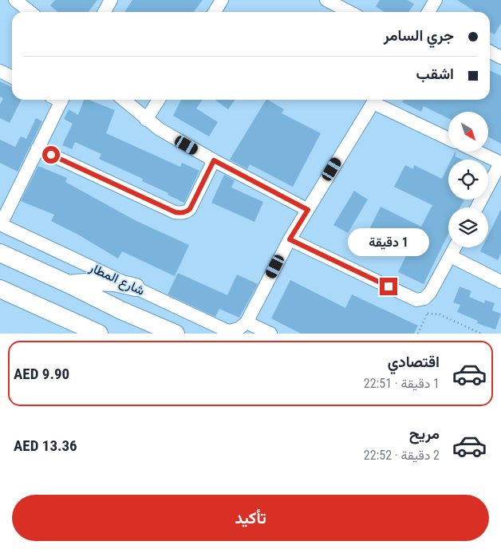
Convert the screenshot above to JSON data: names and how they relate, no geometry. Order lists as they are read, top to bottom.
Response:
{
  "streets": {
    "highway": ["شارع المطار"]
  },
  "north": "bottom right",
  "page": {
    "banner": ["جري السامر", "اشقب"],
    "bubble": "1 دقيقة",
    "list": [
      {
        "name": "اقتصادي",
        "note": "1 دقيقة · 22:51",
        "value": "AED 9.90"
      },
      {
        "name": "مريح",
        "note": "2 دقيقة · 22:52",
        "value": "AED 13.36"
      }
    ],
    "buttons": "تأكيد"
  }
}
